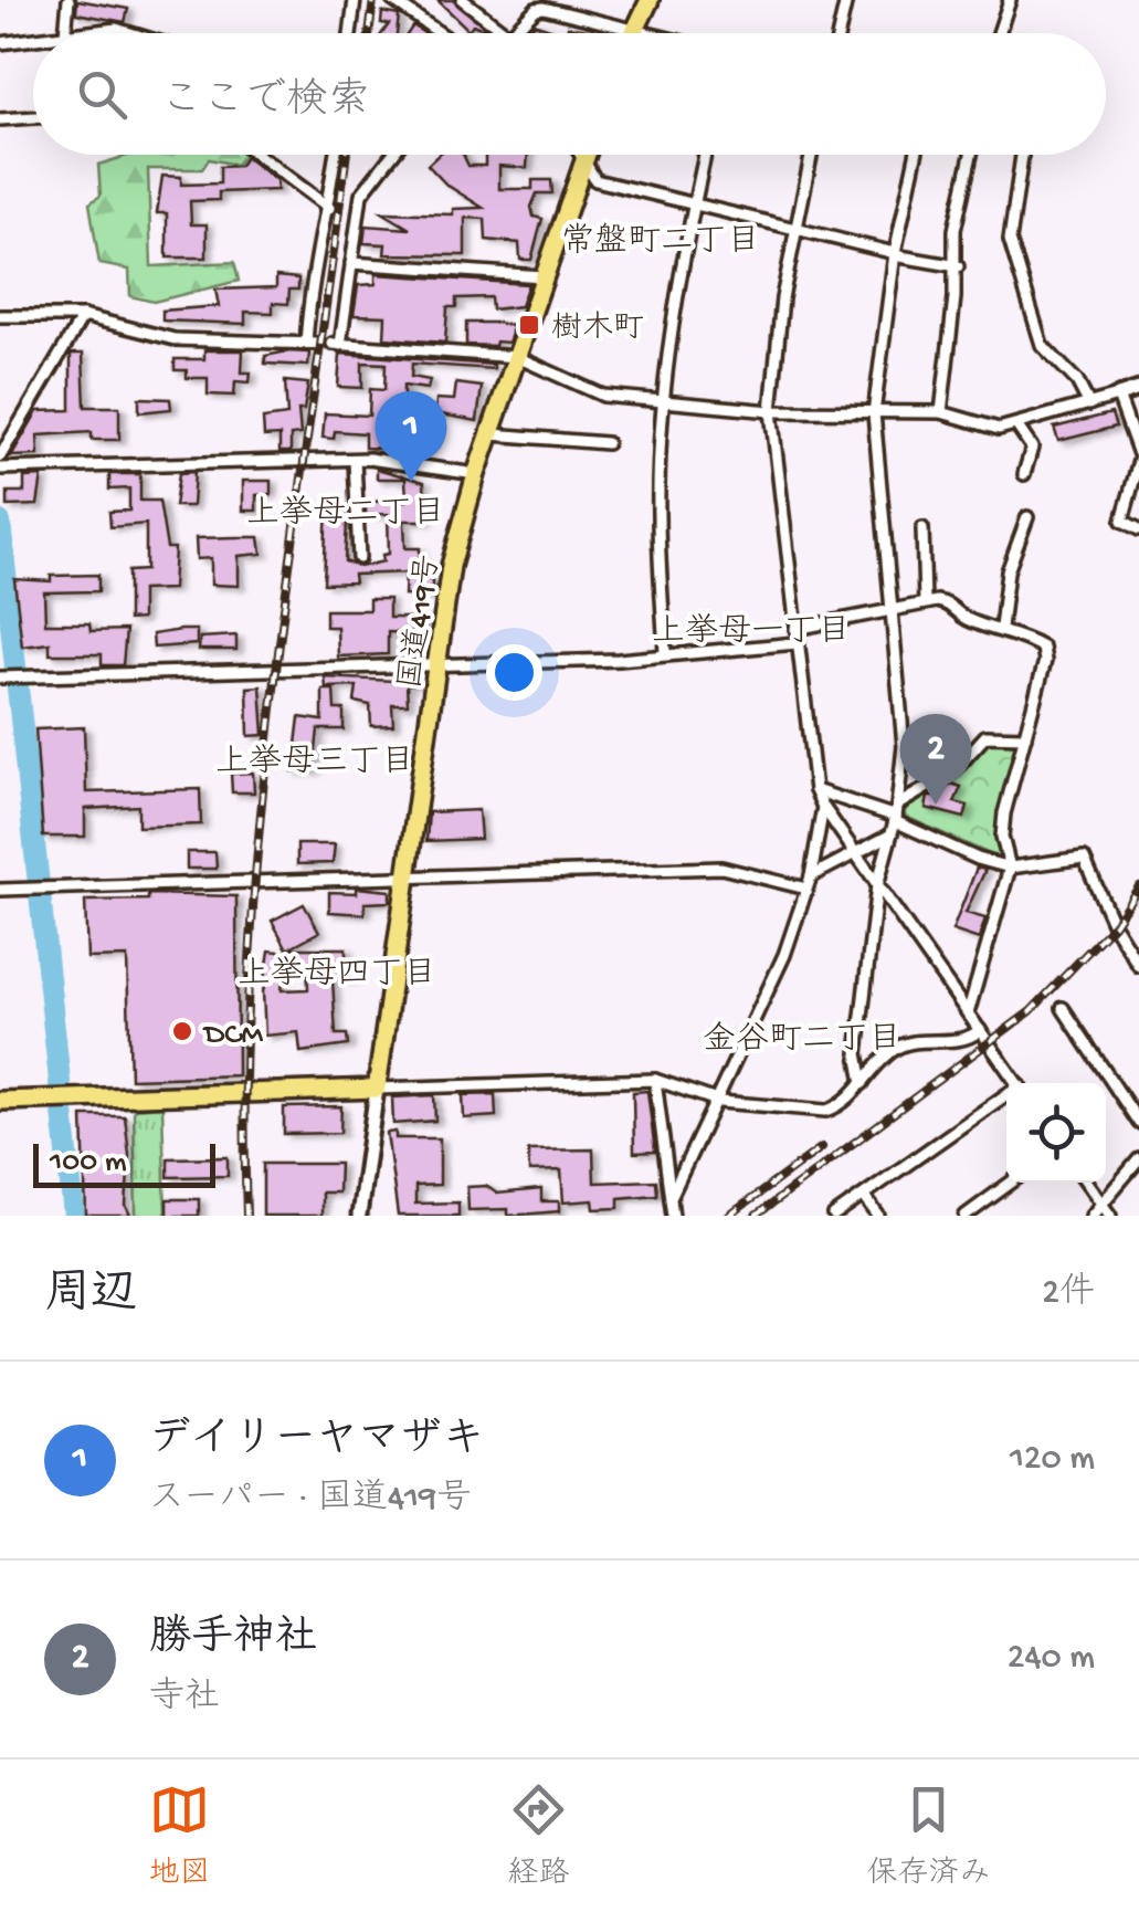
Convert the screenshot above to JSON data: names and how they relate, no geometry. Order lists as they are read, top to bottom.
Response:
{
  "streets": {
    "highway": ["国道419号"]
  },
  "districts": [
    "常盤町二丁目",
    "上挙母二丁目",
    "上挙母一丁目",
    "上挙母三丁目",
    "上挙母四丁目",
    "金谷町二丁目"
  ],
  "places": {
    "transit": ["樹木町"],
    "other": ["DCM"]
  },
  "scale_bar": "100 m",
  "page": {
    "search": "ここで検索",
    "pins": ["1", "2"],
    "scale": "100 m",
    "heading": ["周辺", "2件"],
    "list": [
      {
        "mark": "1",
        "name": "デイリーヤマザキ",
        "note": "スーパー · 国道419号",
        "value": "120 m"
      },
      {
        "mark": "2",
        "name": "勝手神社",
        "note": "寺社",
        "value": "240 m"
      }
    ],
    "nav": ["地図", "経路", "保存済み"]
  }
}
